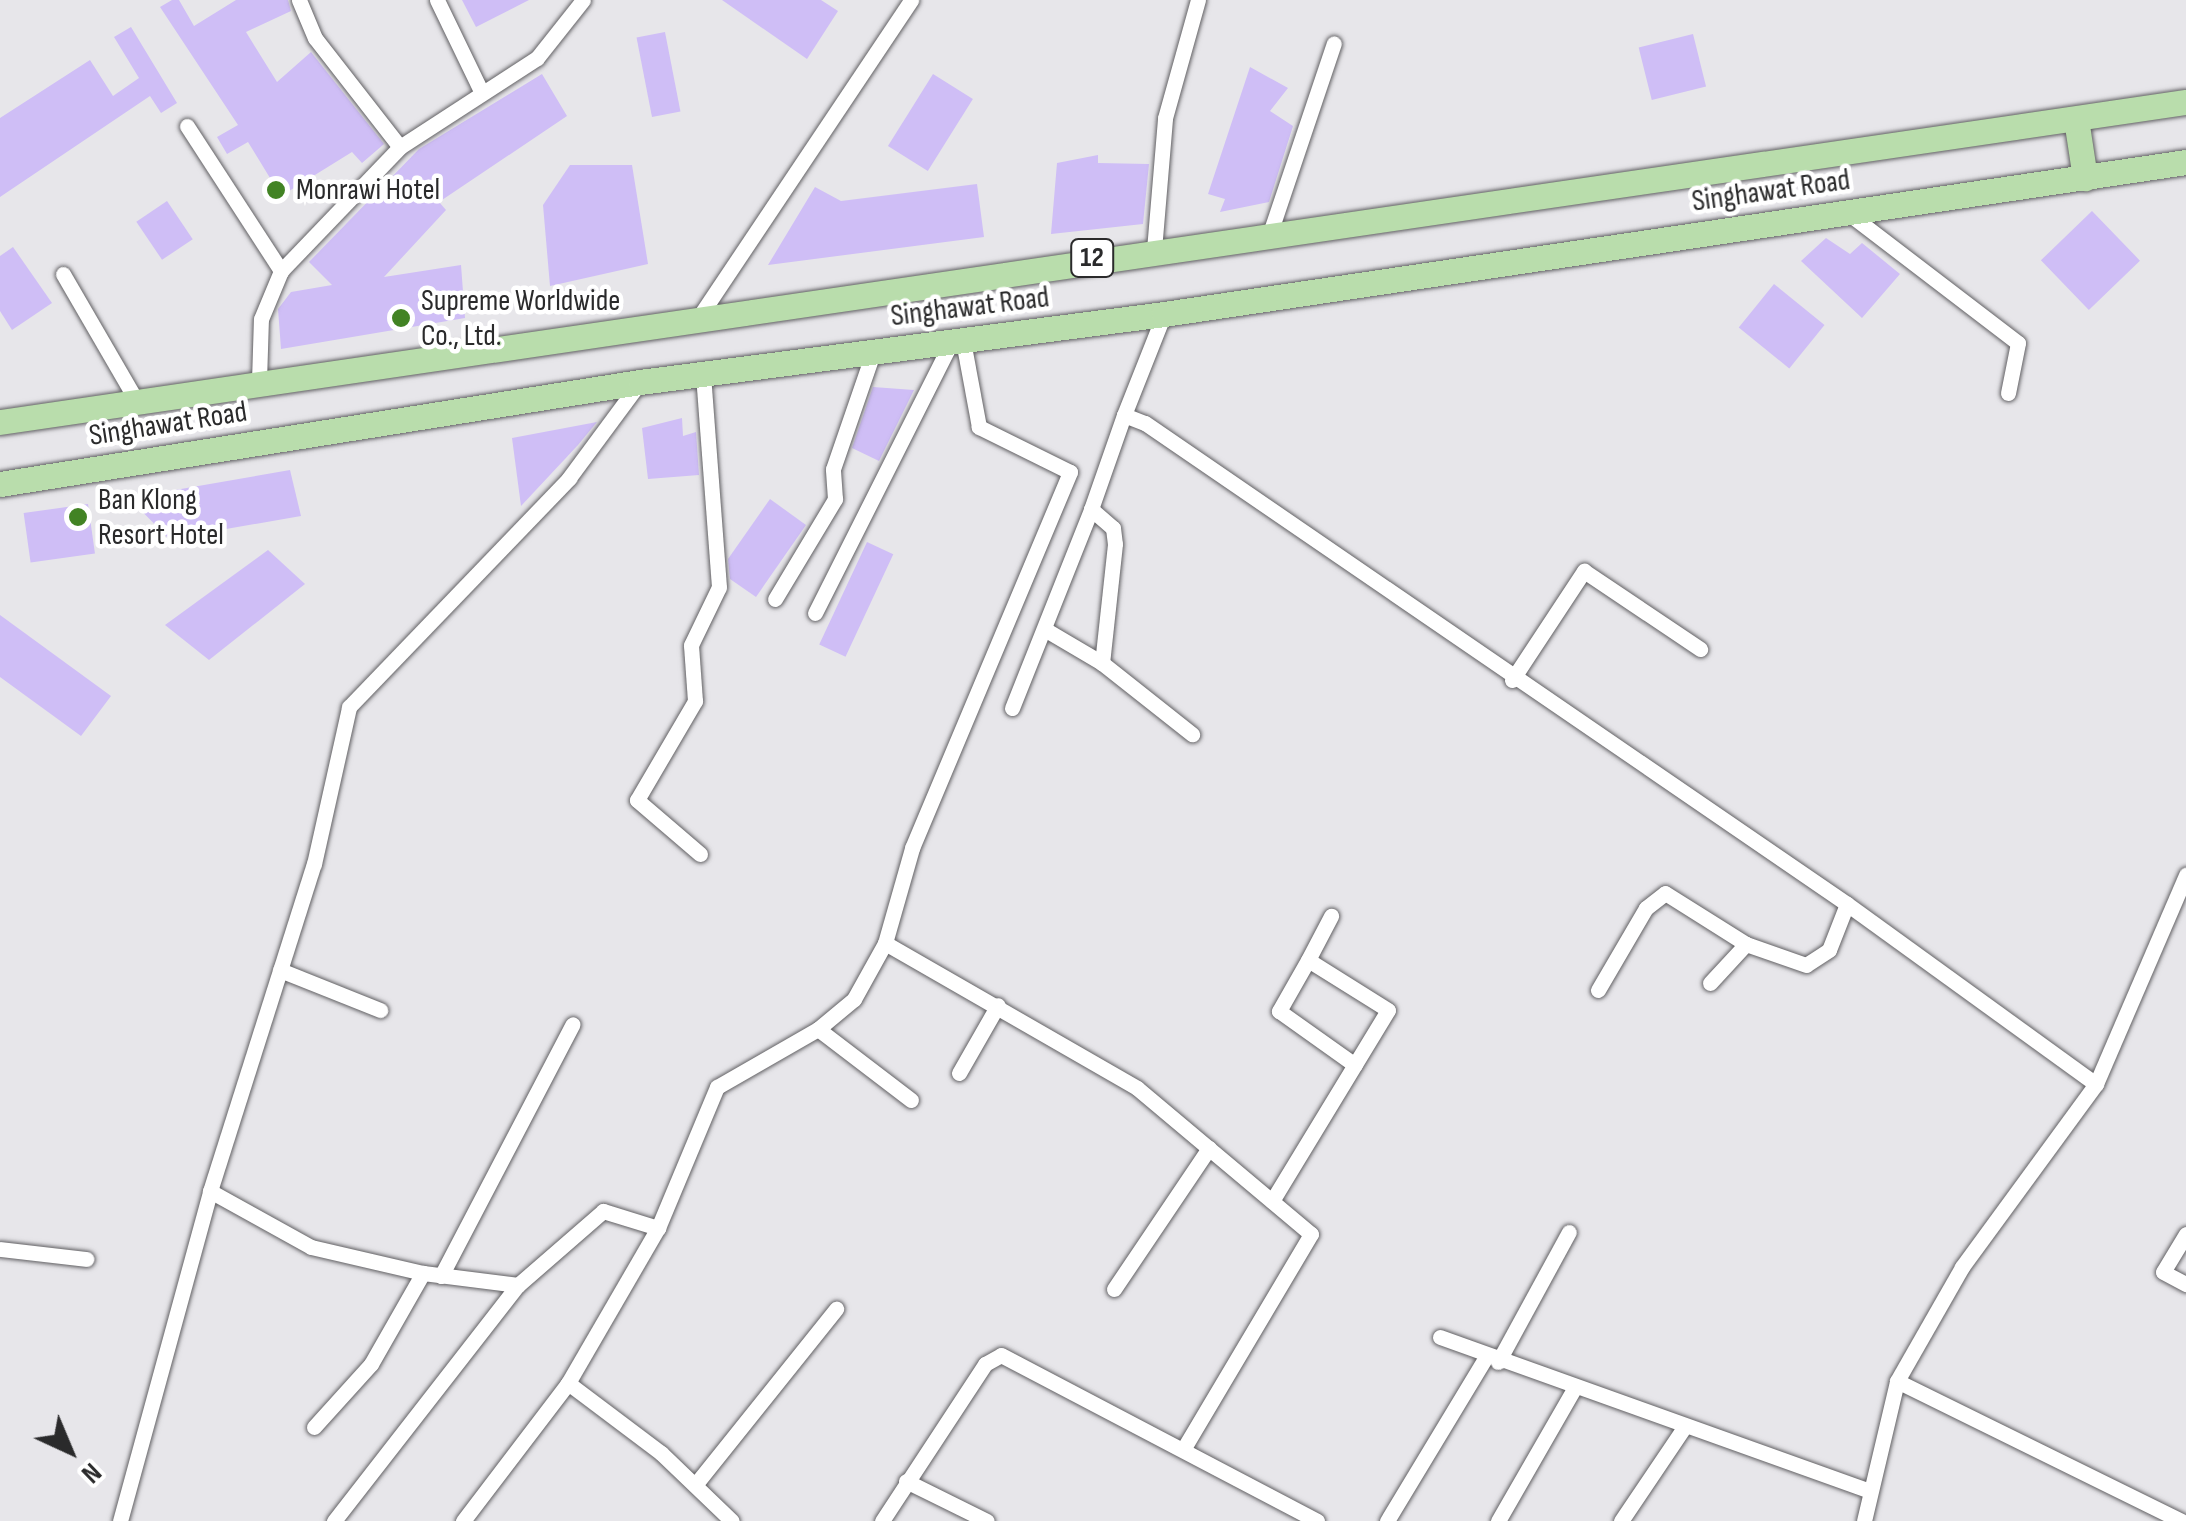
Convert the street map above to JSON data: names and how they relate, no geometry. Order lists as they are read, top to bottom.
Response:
{
  "streets": {
    "main road": ["Singhawat Road", "12"]
  },
  "places": ["Monrawi Hotel", "Supreme Worldwide Co., Ltd.", "Ban Klong Resort Hotel"],
  "north": "bottom right"
}
